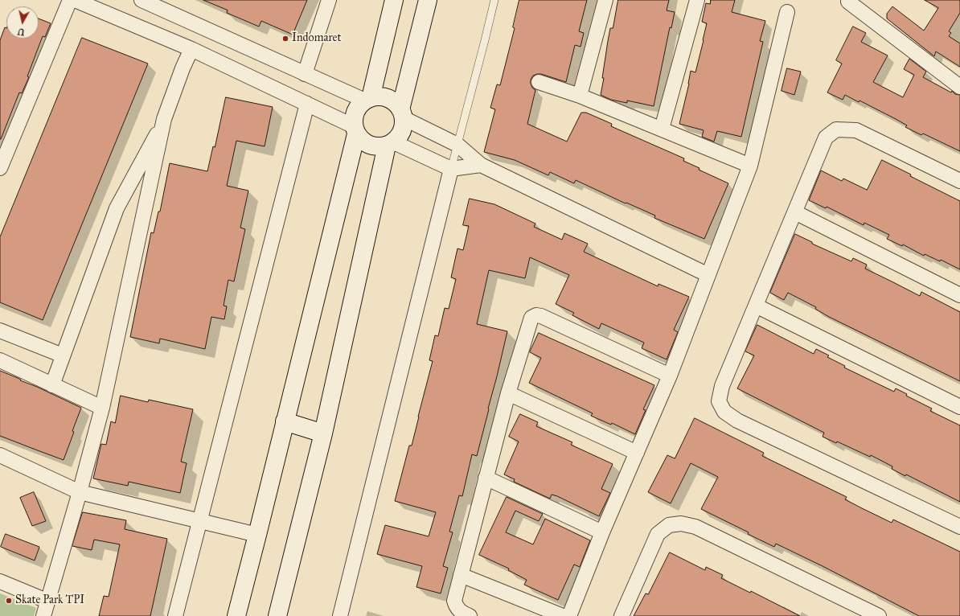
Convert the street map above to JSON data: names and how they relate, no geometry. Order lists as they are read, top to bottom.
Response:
{
  "places": ["Indomaret", "Skate Park TPI"],
  "north": "bottom"
}
